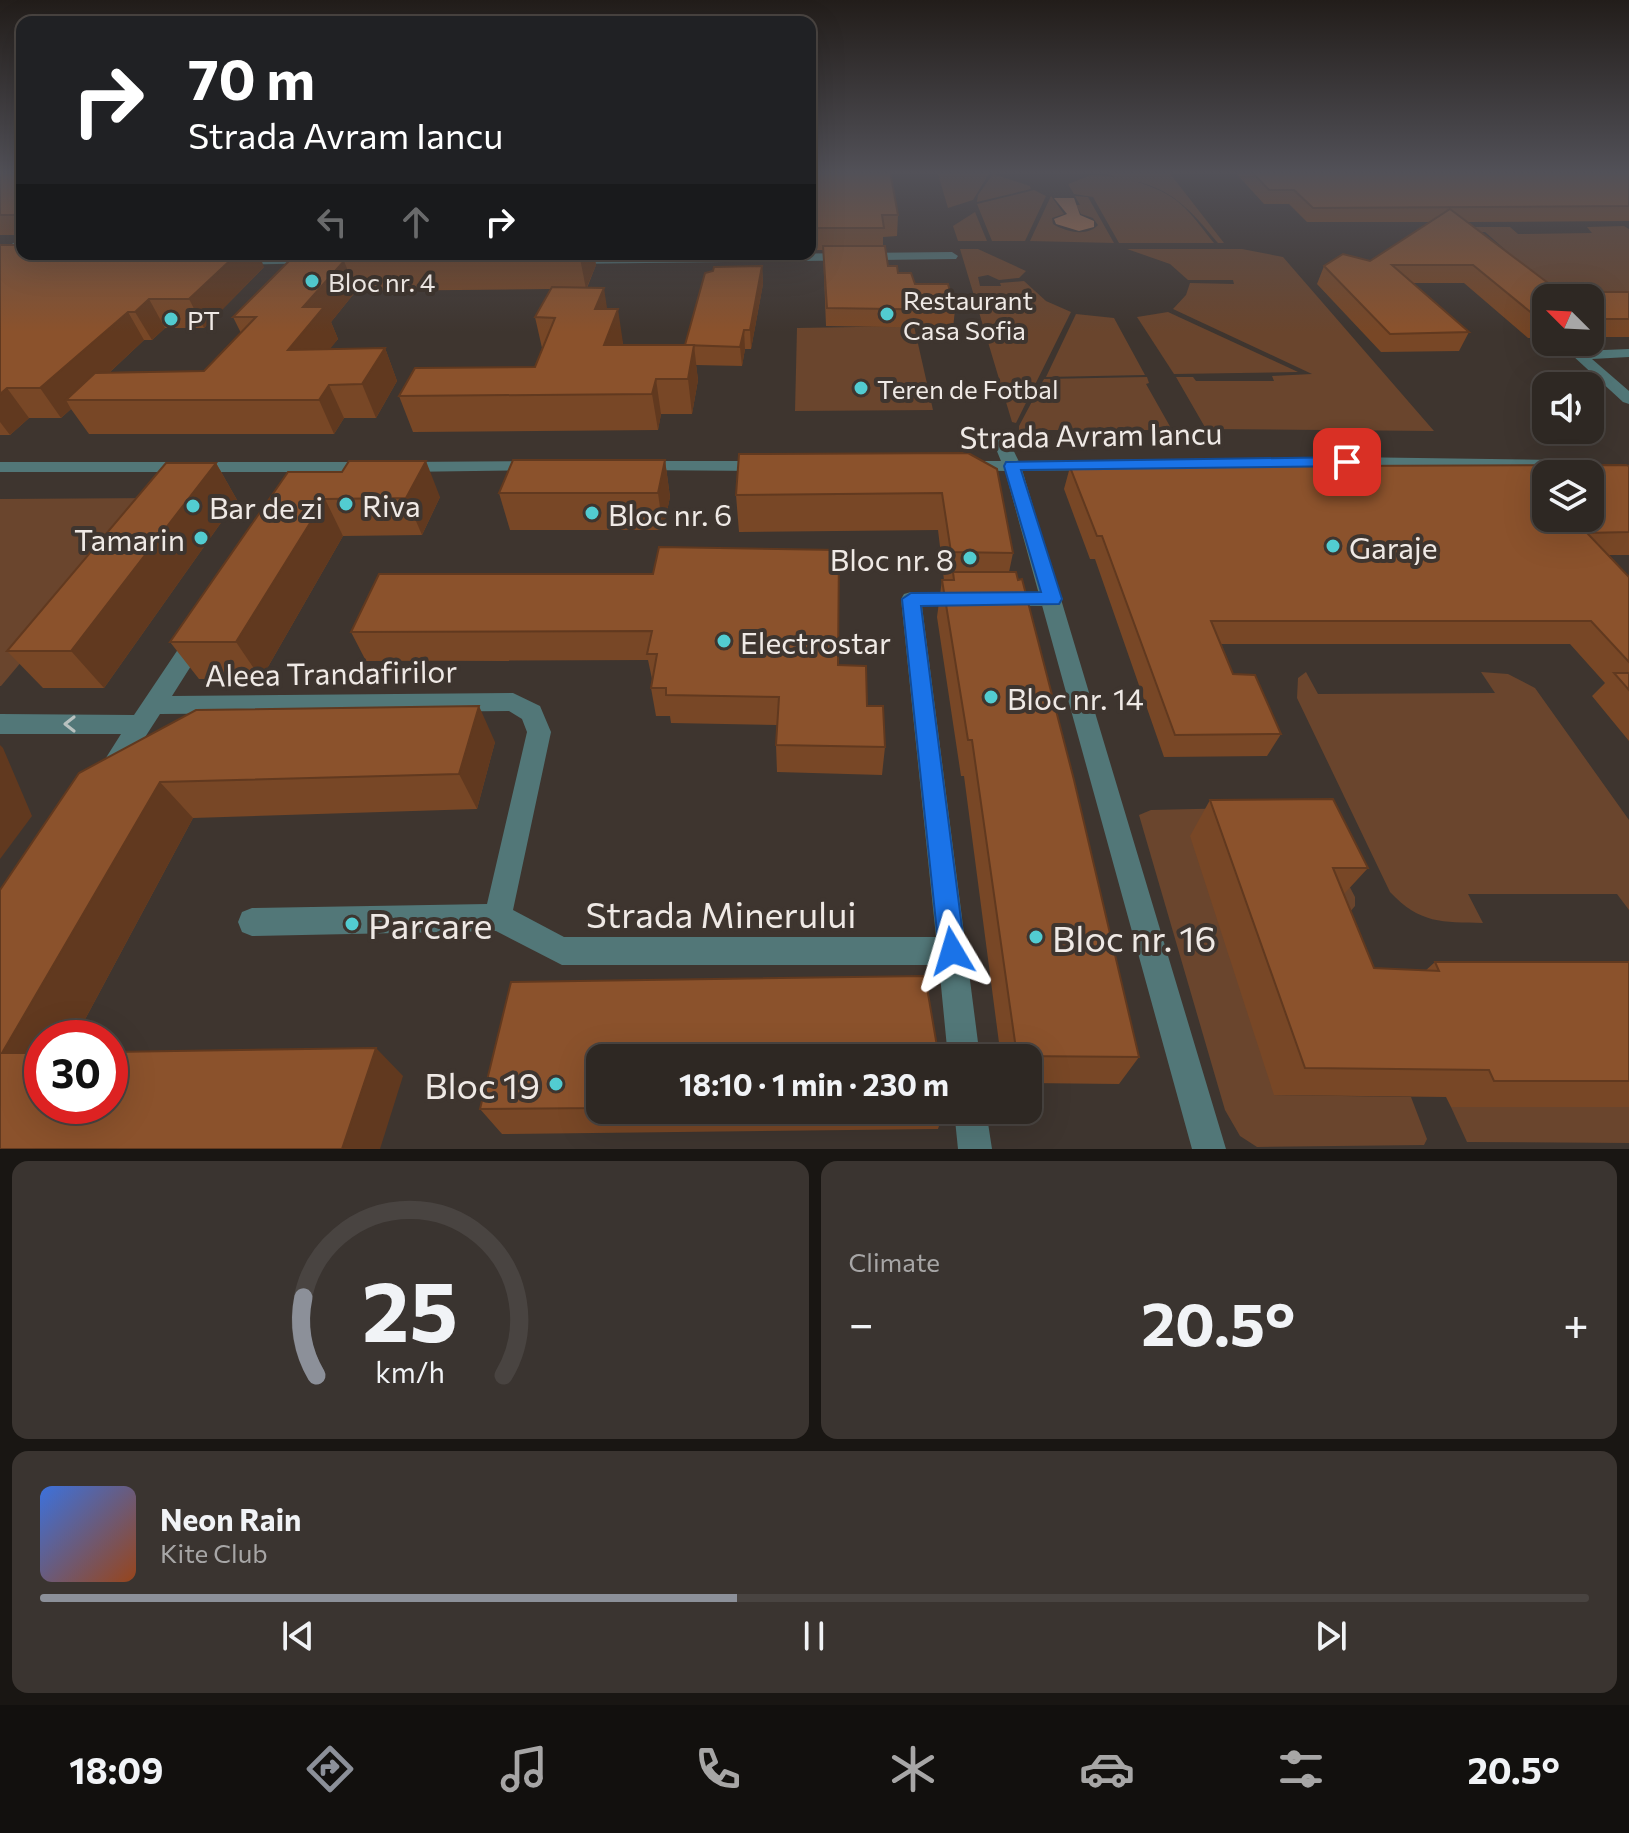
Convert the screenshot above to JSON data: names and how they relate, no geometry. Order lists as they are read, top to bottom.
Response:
{
  "streets": {
    "street": ["Strada Avram Iancu", "Aleea Trandafirilor", "Strada Minerului"]
  },
  "crossings": [
    ["Aleea Trandafirilor", "Strada Minerului"]
  ],
  "places": [
    "Bloc nr. 4",
    "Restaurant Casa Sofia",
    "PT",
    "Teren de Fotbal",
    "Riva",
    "Bar de zi",
    "Bloc nr. 6",
    "Tamarin",
    "Garaje",
    "Bloc nr. 8",
    "Electrostar",
    "Bloc nr. 14",
    "Parcare",
    "Bloc nr. 16",
    "Bloc 19"
  ],
  "north": "top left",
  "page": {
    "turn": ["70 m", "Strada Avram Iancu"],
    "limit": "30",
    "trip": "18:10 · 1 min · 230 m",
    "tile": "Climate",
    "heat": ["−", "20.5°", "+"],
    "song": ["Neon Rain", "Kite Club"],
    "tabs": ["18:09", "20.5°"],
    "gauge": ["25", "km/h"]
  }
}
